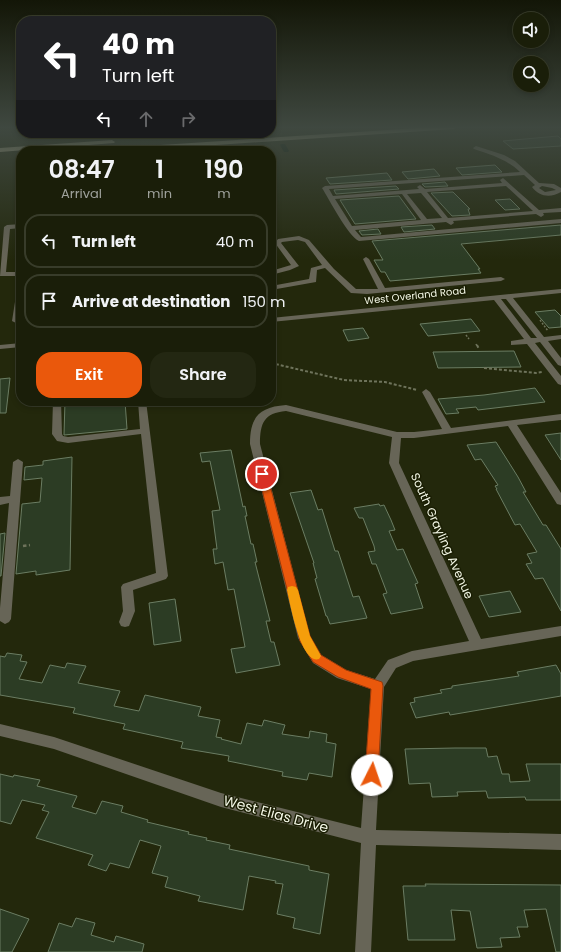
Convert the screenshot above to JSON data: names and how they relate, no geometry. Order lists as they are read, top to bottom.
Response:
{
  "streets": {
    "street": ["West Overland Road", "South Grayling Avenue", "West Elias Drive"]
  },
  "page": {
    "turn": ["40 m", "Turn left"],
    "eta": [
      "08:47",
      "Arrival",
      "1",
      "min",
      "190",
      "m"
    ],
    "list": [
      {
        "name": "Turn left",
        "value": "40 m"
      },
      {
        "name": "Arrive at destination",
        "value": "150 m"
      }
    ],
    "buttons": ["Exit", "Share"]
  }
}
